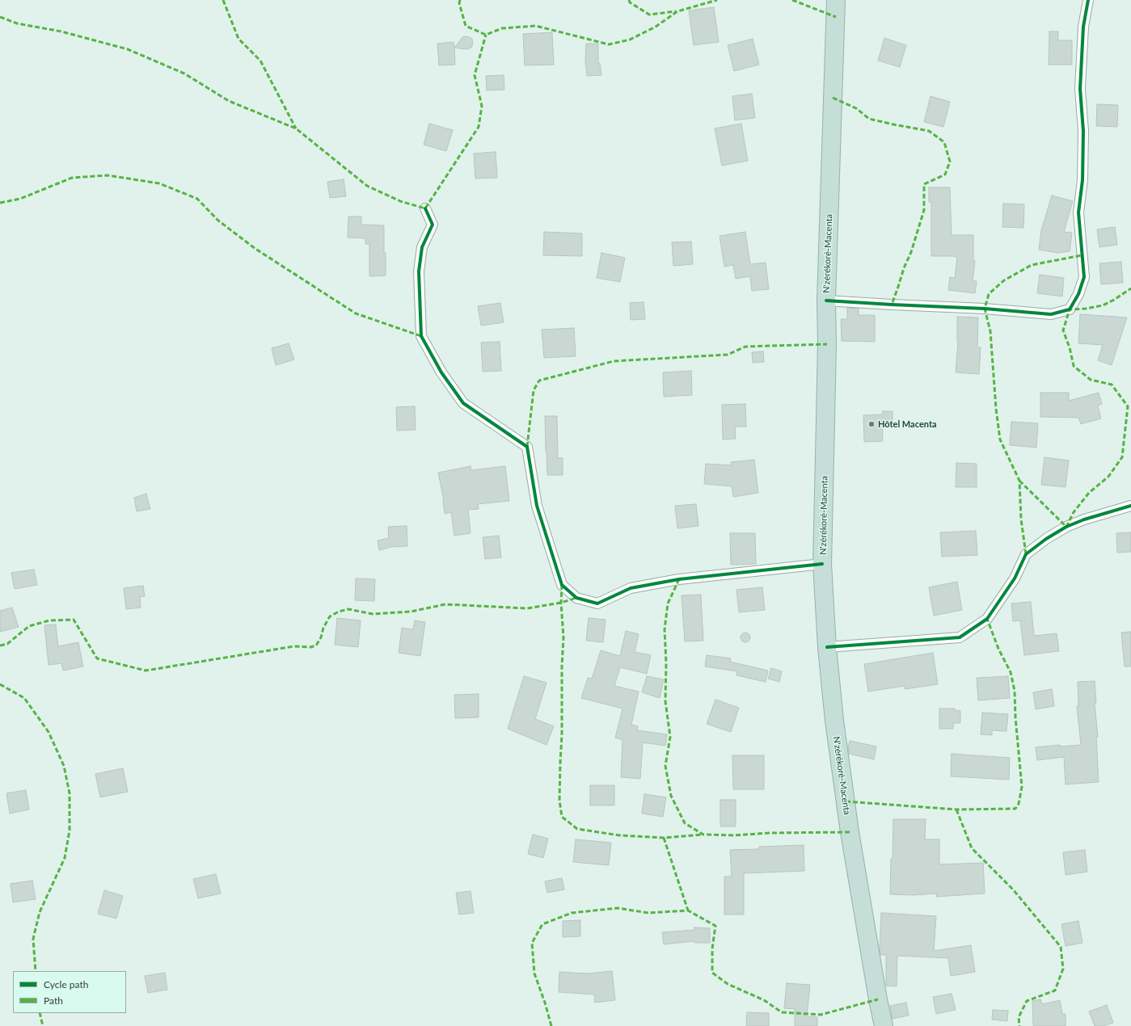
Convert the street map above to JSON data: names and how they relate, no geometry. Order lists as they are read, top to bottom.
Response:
{
  "streets": {
    "highway": ["N'zérékoré-Macenta"]
  },
  "places": ["Hôtel Macenta"],
  "legend": ["Cycle path", "Path"]
}
